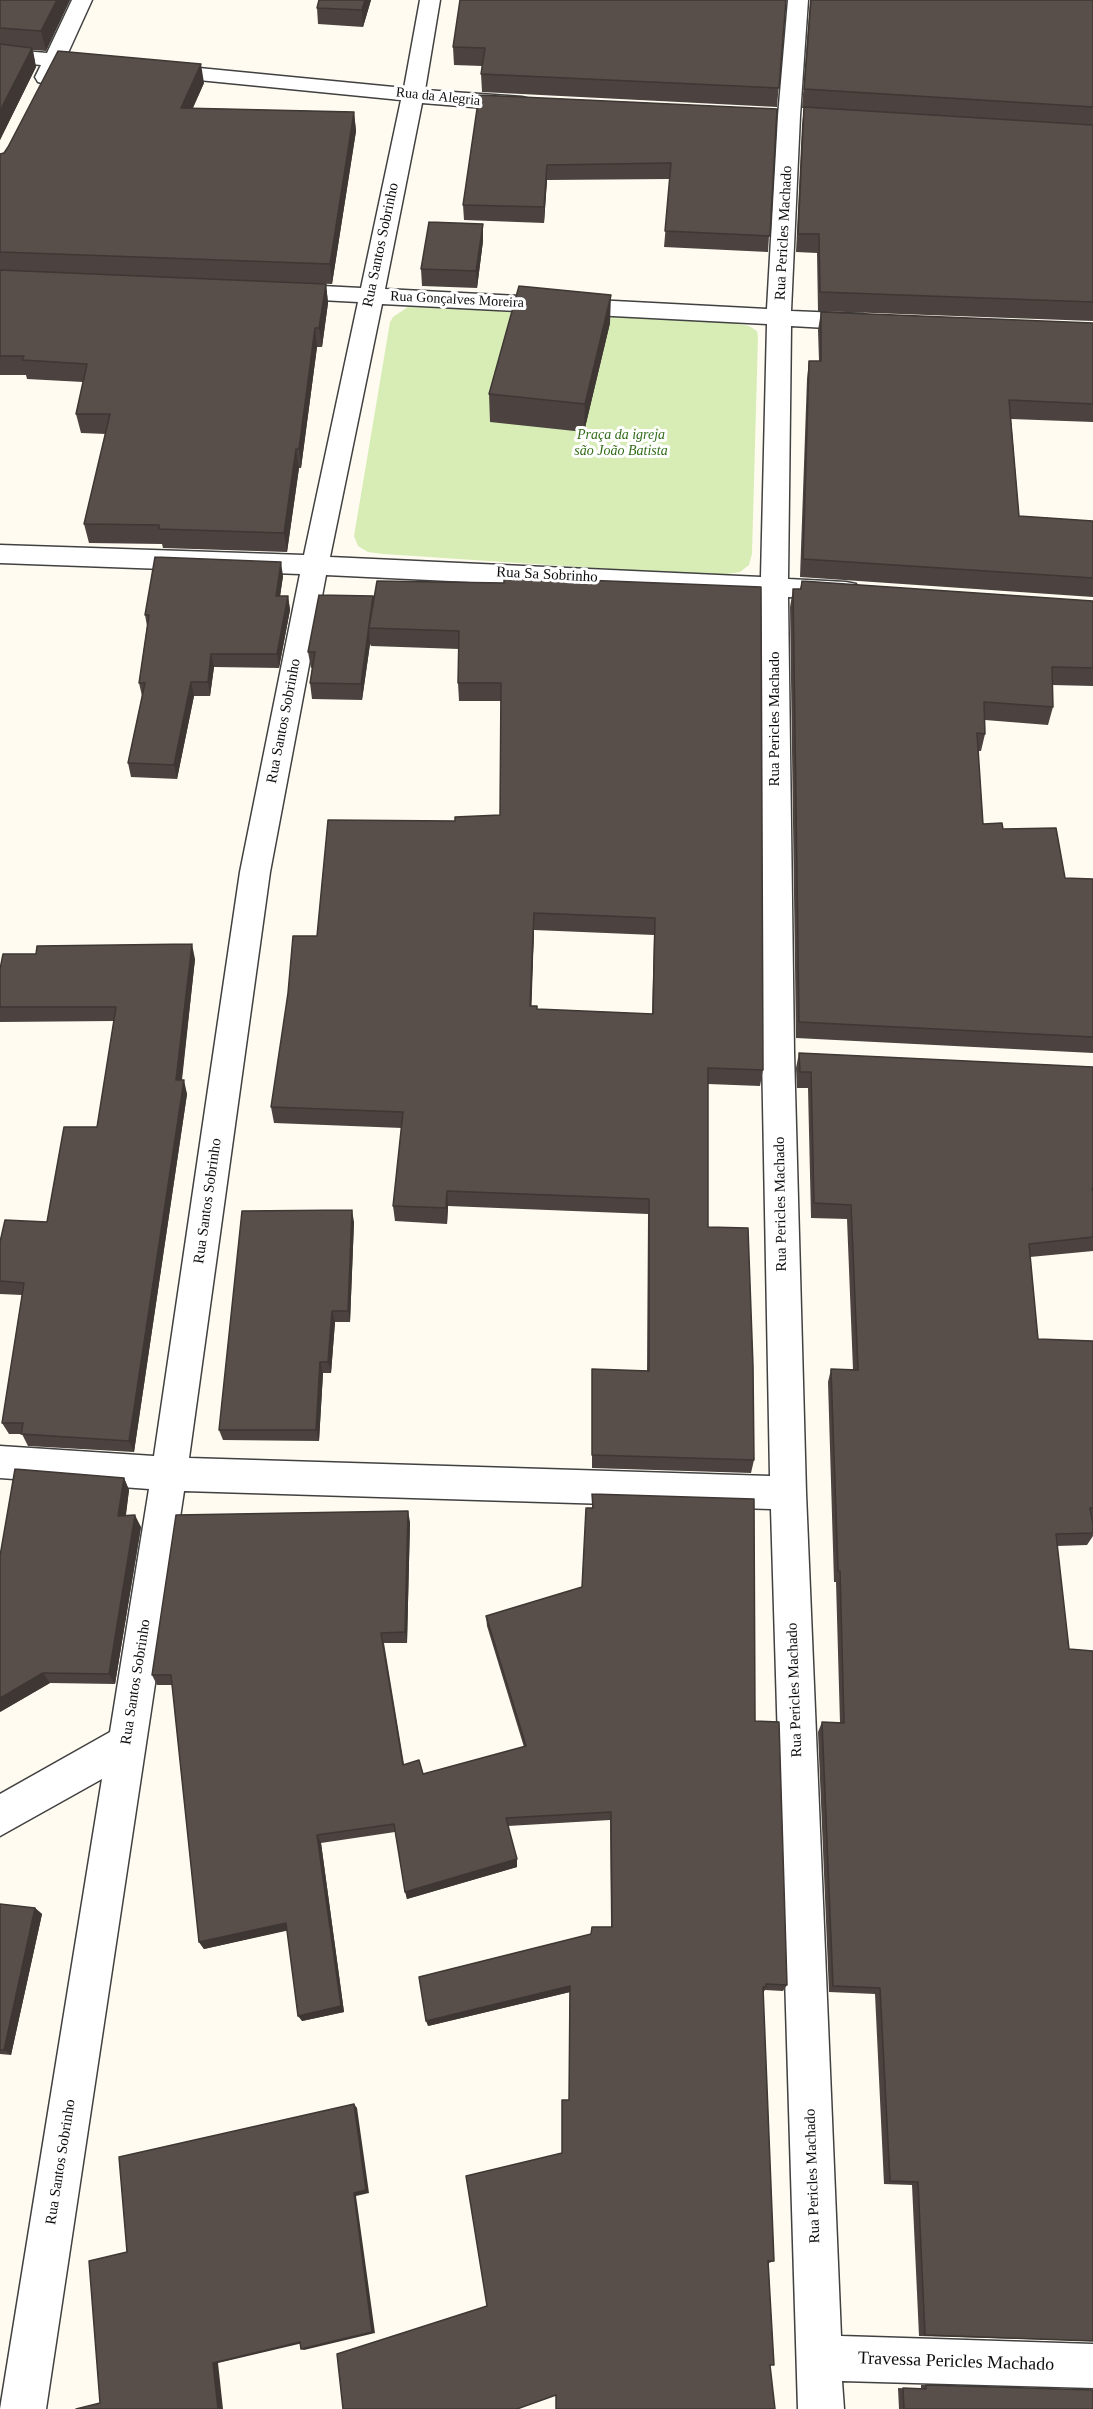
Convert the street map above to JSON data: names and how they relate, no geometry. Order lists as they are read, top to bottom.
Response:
{
  "streets": {
    "street": [
      "Rua da Alegria",
      "Rua Pericles Machado",
      "Rua Santos Sobrinho",
      "Rua Gonçalves Moreira",
      "Rua Sa Sobrinho",
      "Travessa Pericles Machado"
    ]
  },
  "crossings": [
    ["Rua da Alegria", "Rua Santos Sobrinho"],
    ["Rua Pericles Machado", "Rua Gonçalves Moreira"],
    ["Rua Pericles Machado", "Rua Sa Sobrinho"],
    ["Rua Pericles Machado", "Travessa Pericles Machado"],
    ["Rua Santos Sobrinho", "Rua Gonçalves Moreira"],
    ["Rua Santos Sobrinho", "Rua Sa Sobrinho"]
  ],
  "parks": ["Praça da igreja são João Batista"]
}
